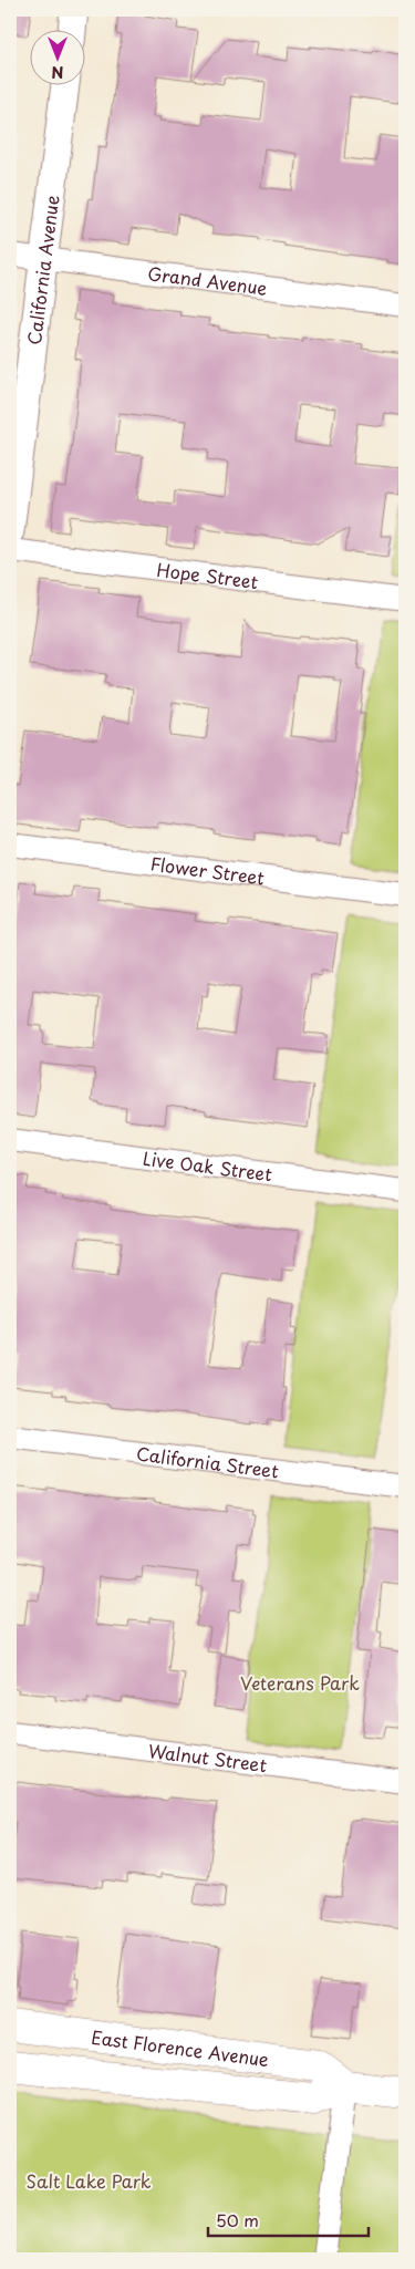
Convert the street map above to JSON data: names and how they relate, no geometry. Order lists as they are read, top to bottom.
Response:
{
  "streets": {
    "main road": ["East Florence Avenue"],
    "street": [
      "California Avenue",
      "Grand Avenue",
      "Hope Street",
      "Flower Street",
      "Live Oak Street",
      "California Street",
      "Walnut Street"
    ]
  },
  "crossings": [
    ["California Avenue", "Grand Avenue"]
  ],
  "parks": ["Veterans Park", "Salt Lake Park"],
  "scale_bar": "50 m",
  "north": "bottom"
}
